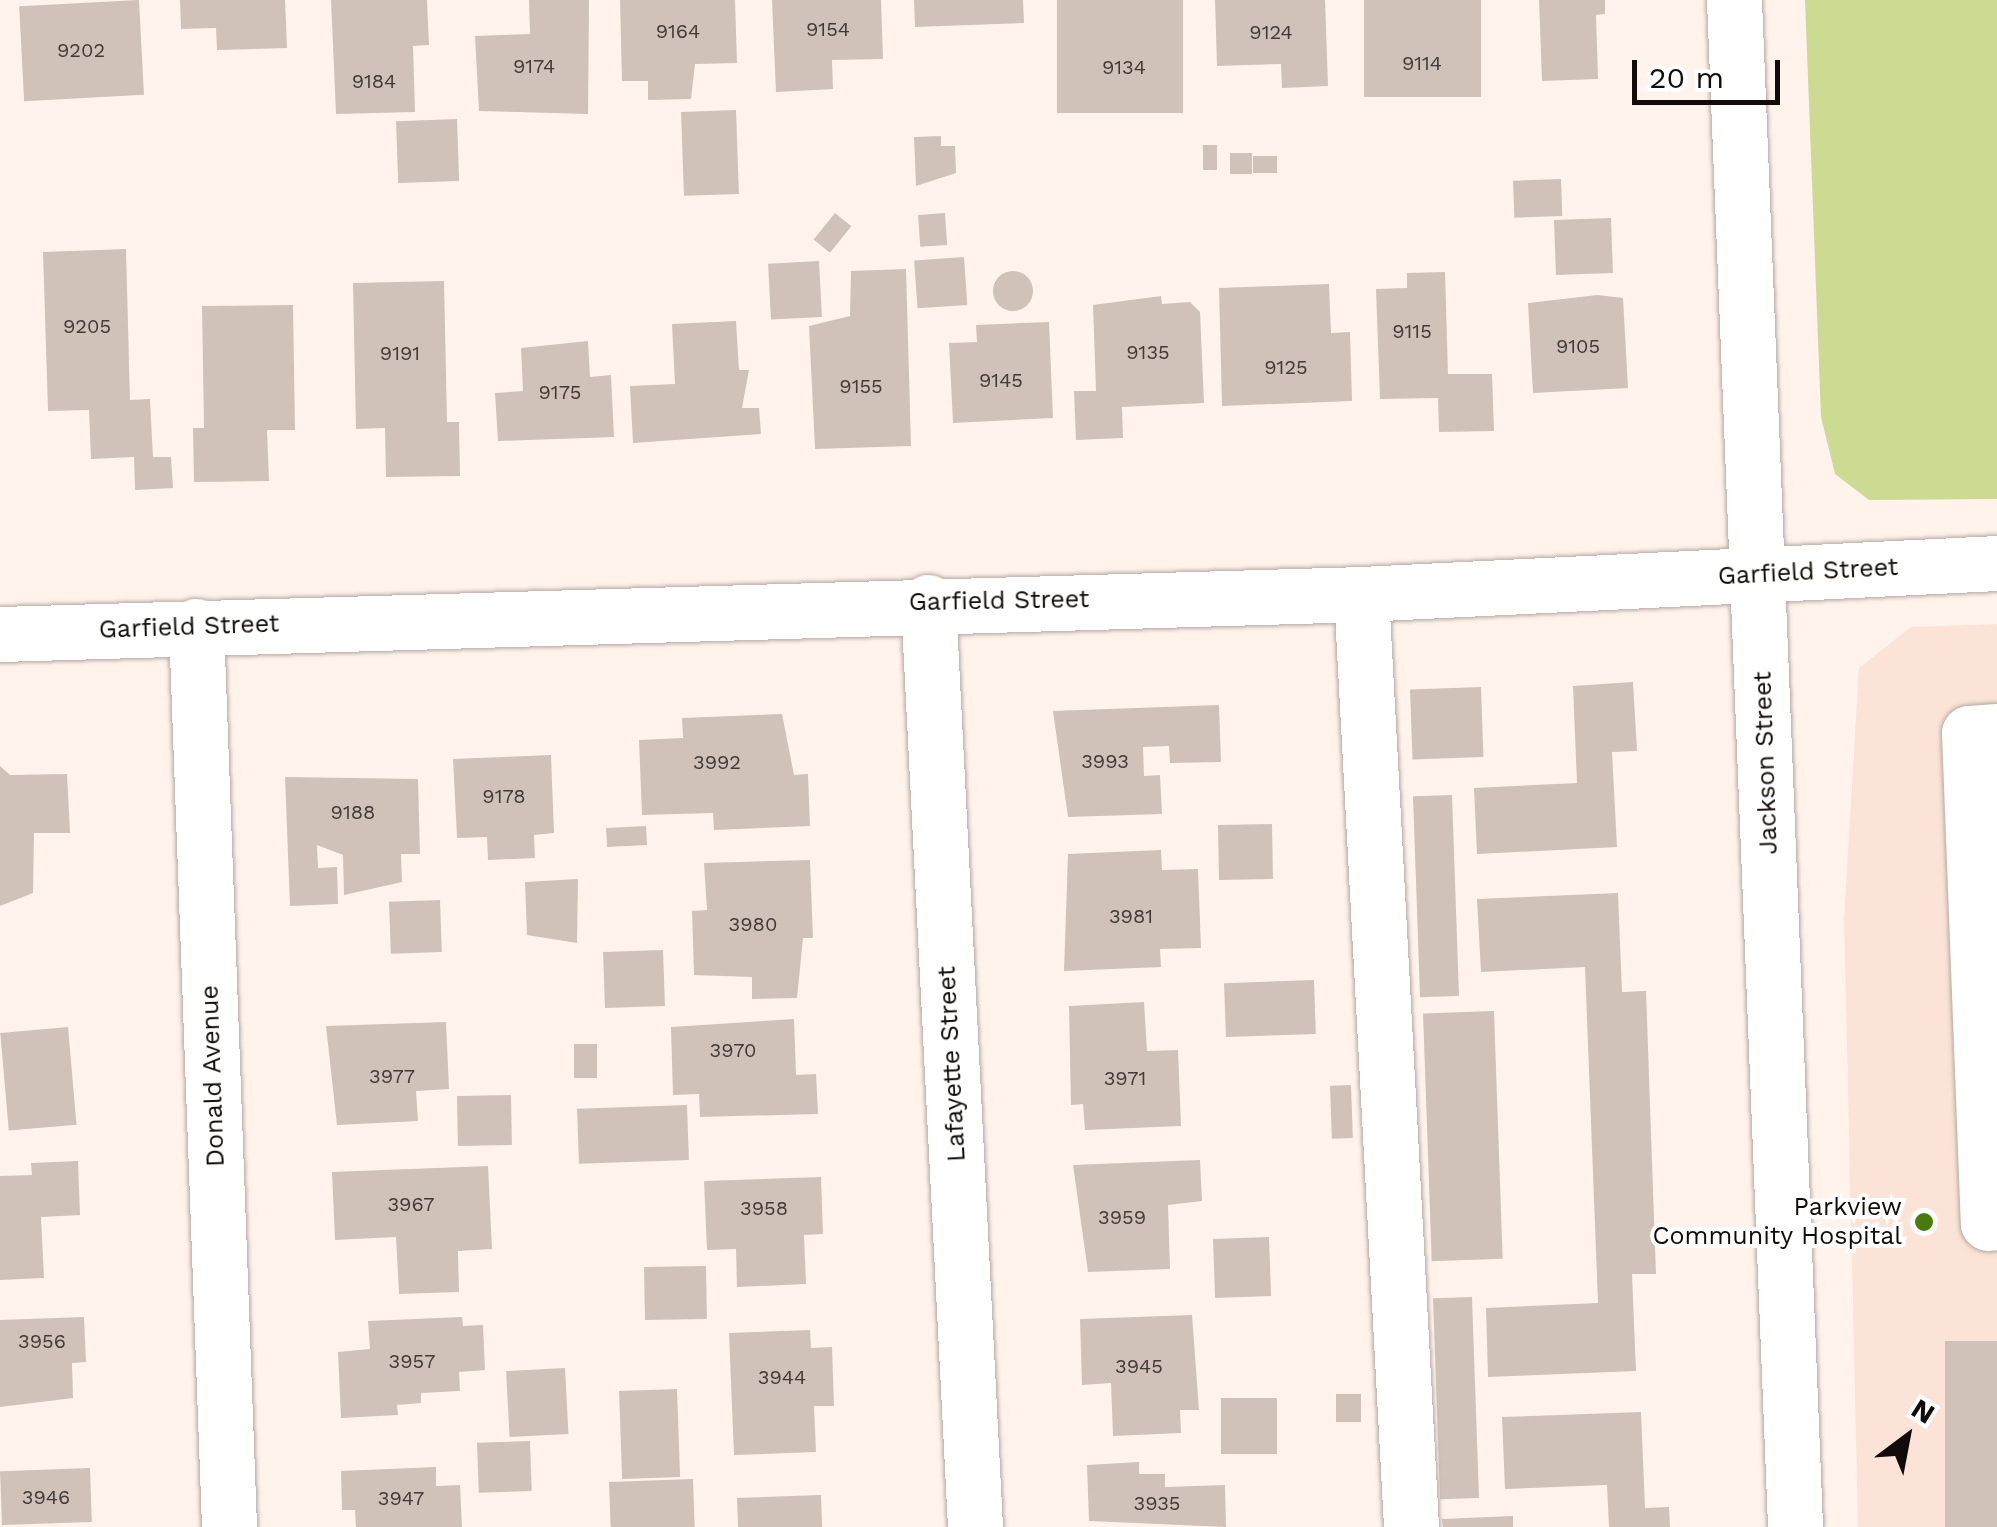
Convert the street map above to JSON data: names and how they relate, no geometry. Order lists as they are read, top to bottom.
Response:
{
  "streets": {
    "street": [
      "Garfield Street",
      "Jackson Street",
      "Lafayette Street",
      "Donald Avenue"
    ]
  },
  "crossings": [
    ["Garfield Street", "Jackson Street"],
    ["Garfield Street", "Lafayette Street"],
    ["Garfield Street", "Donald Avenue"]
  ],
  "places": ["Parkview Community Hospital"],
  "house_numbers": [
    "9154",
    "9164",
    "9124",
    "9202",
    "9114",
    "9174",
    "9134",
    "9184",
    "9205",
    "9115",
    "9105",
    "9135",
    "9191",
    "9125",
    "9145",
    "9155",
    "9175",
    "3993",
    "3992",
    "9178",
    "9188",
    "3981",
    "3980",
    "3970",
    "3977",
    "3971",
    "3967",
    "3958",
    "3959",
    "3956",
    "3957",
    "3945",
    "3944",
    "3946",
    "3947",
    "3935"
  ],
  "scale_bar": "20 m",
  "north": "top right"
}
